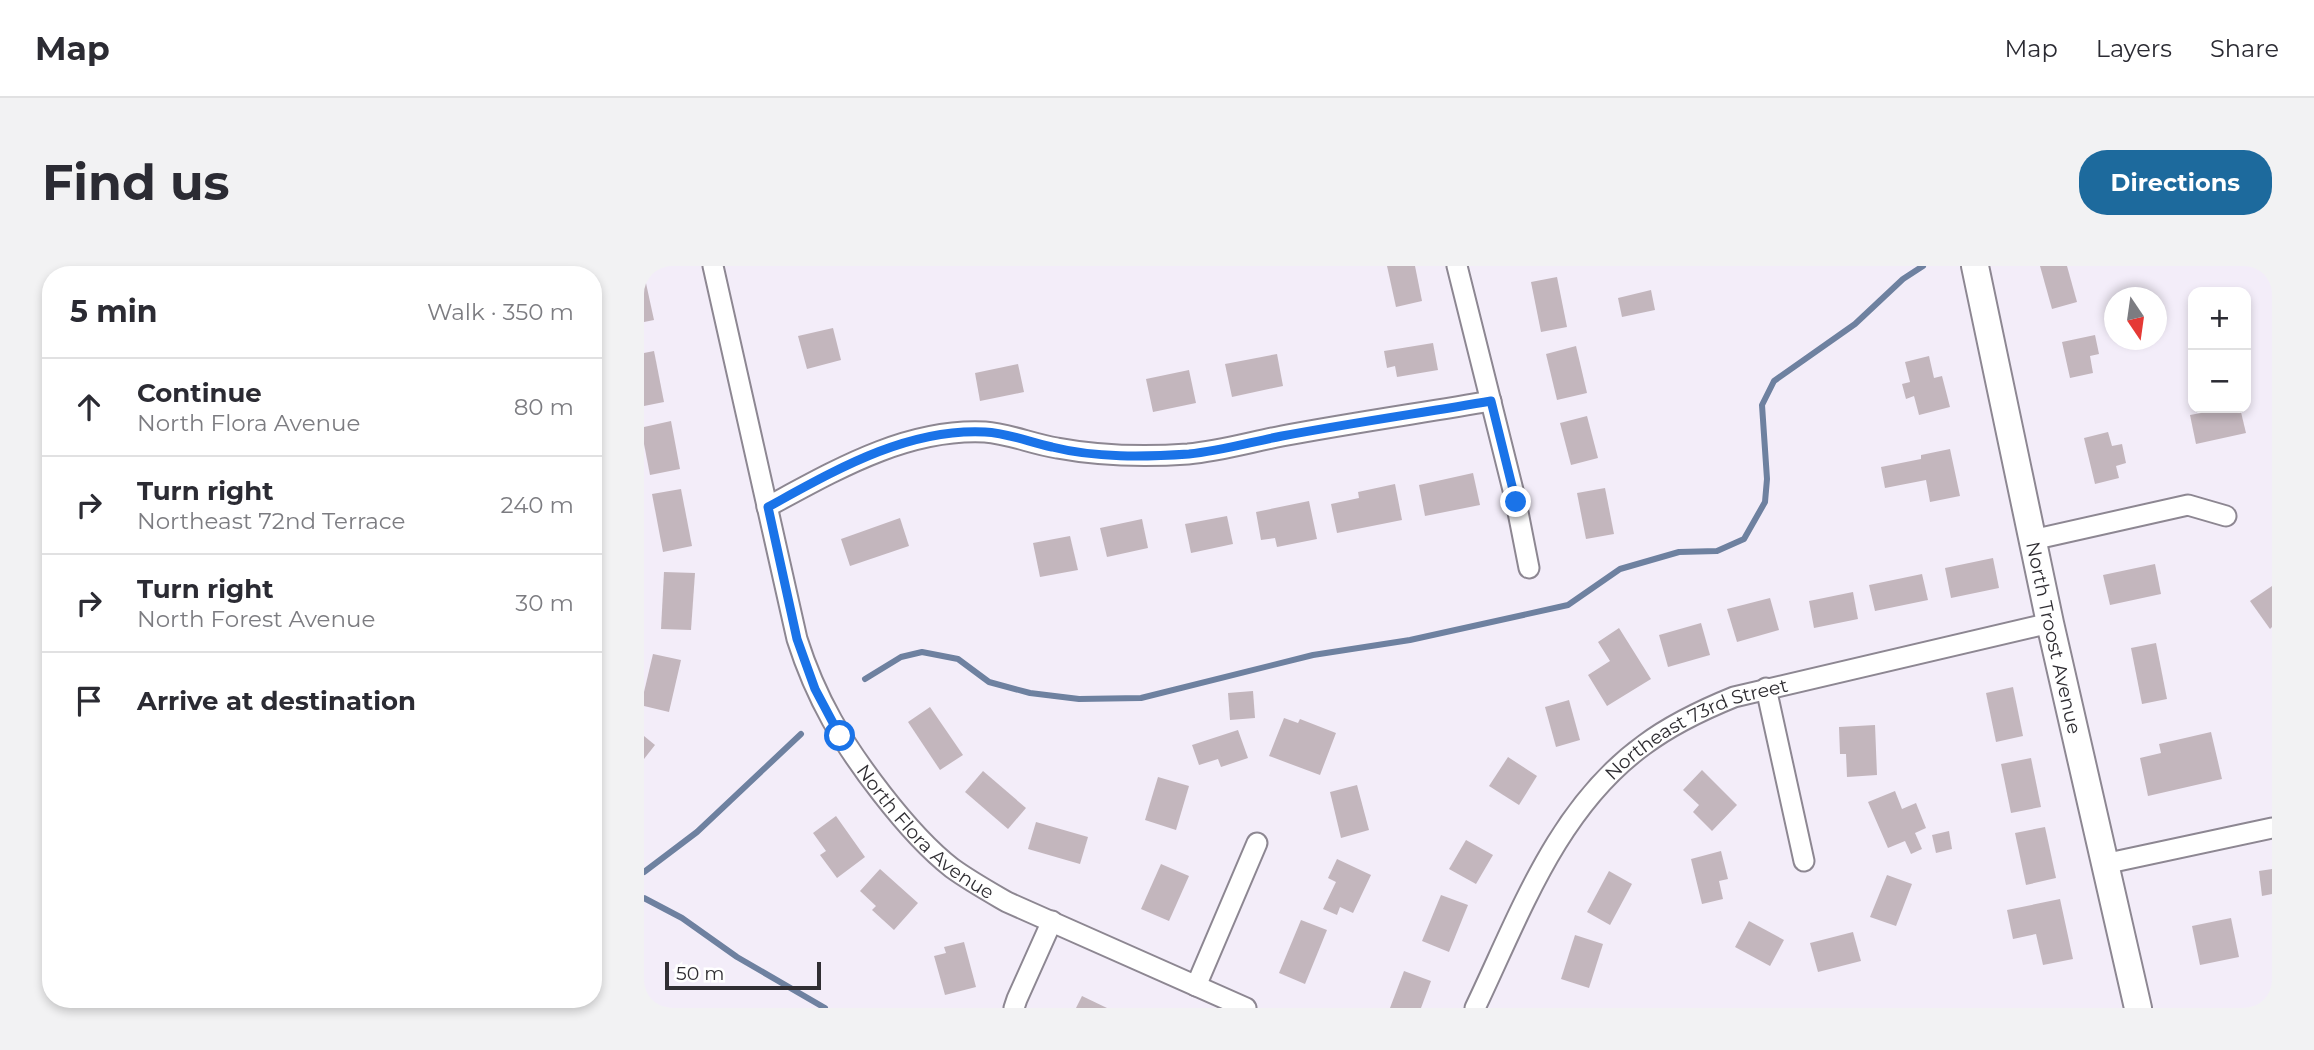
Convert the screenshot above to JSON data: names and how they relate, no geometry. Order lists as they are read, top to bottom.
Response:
{
  "streets": {
    "street": ["North Troost Avenue", "Northeast 73rd Street", "North Flora Avenue"]
  },
  "crossings": [
    ["North Troost Avenue", "Northeast 73rd Street"]
  ],
  "scale_bar": "50 m",
  "north": "bottom",
  "page": {
    "header": "Map",
    "nav": ["Map", "Layers", "Share"],
    "buttons": "Directions",
    "title": "Find us",
    "heading": ["5 min", "Walk · 350 m"],
    "map_buttons": ["+", "−"],
    "list": [
      ["Continue", "North Flora Avenue", "80 m"],
      ["Turn right", "Northeast 72nd Terrace", "240 m"],
      ["Turn right", "North Forest Avenue", "30 m"],
      "Arrive at destination"
    ],
    "scale": "50 m"
  }
}
